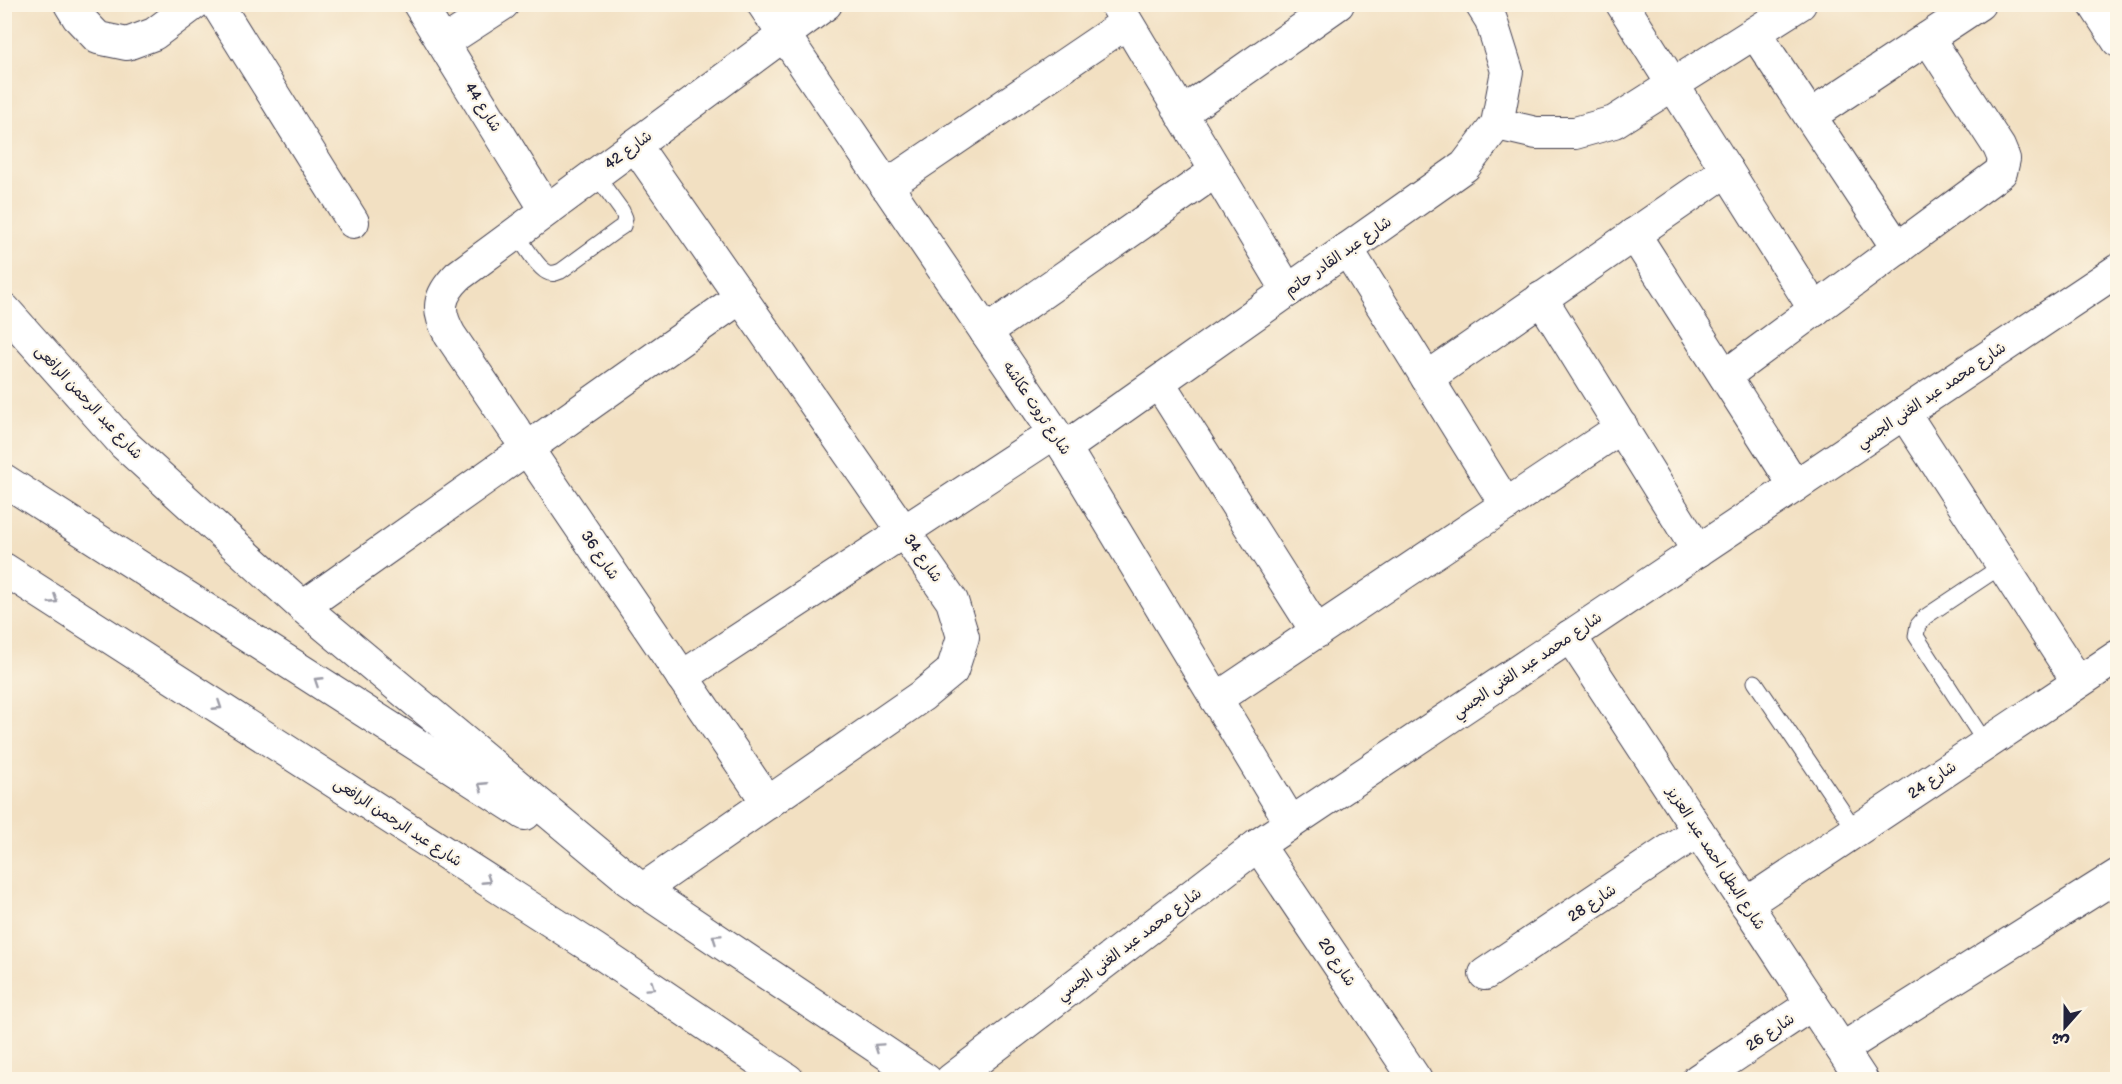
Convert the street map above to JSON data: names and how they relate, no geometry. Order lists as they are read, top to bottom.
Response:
{
  "streets": {
    "street": [
      "شارع 44",
      "شارع 42",
      "شارع عبد القادر حاتم",
      "شارع محمد عبد الغنى الجسي",
      "شارع عبد الرحمن الرافعى",
      "شارع ثروت عكاشه",
      "شارع 36",
      "شارع 34",
      "شارع 24",
      "شارع البطل احمد عبد العزيز",
      "شارع 28",
      "شارع 20",
      "شارع 26"
    ]
  },
  "crossings": [
    ["شارع 44", "شارع 42"],
    ["شارع 42", "شارع ثروت عكاشه"],
    ["شارع 42", "شارع 36"],
    ["شارع 42", "شارع 34"],
    ["شارع عبد القادر حاتم", "شارع ثروت عكاشه"],
    ["شارع عبد القادر حاتم", "شارع 36"],
    ["شارع عبد القادر حاتم", "شارع 34"],
    ["شارع محمد عبد الغنى الجسي", "شارع ثروت عكاشه"],
    ["شارع محمد عبد الغنى الجسي", "شارع البطل احمد عبد العزيز"],
    ["شارع محمد عبد الغنى الجسي", "شارع 20"],
    ["شارع عبد الرحمن الرافعى", "شارع 34"],
    ["شارع 36", "شارع 34"],
    ["شارع 24", "شارع البطل احمد عبد العزيز"],
    ["شارع البطل احمد عبد العزيز", "شارع 28"],
    ["شارع البطل احمد عبد العزيز", "شارع 26"]
  ],
  "north": "bottom"
}
